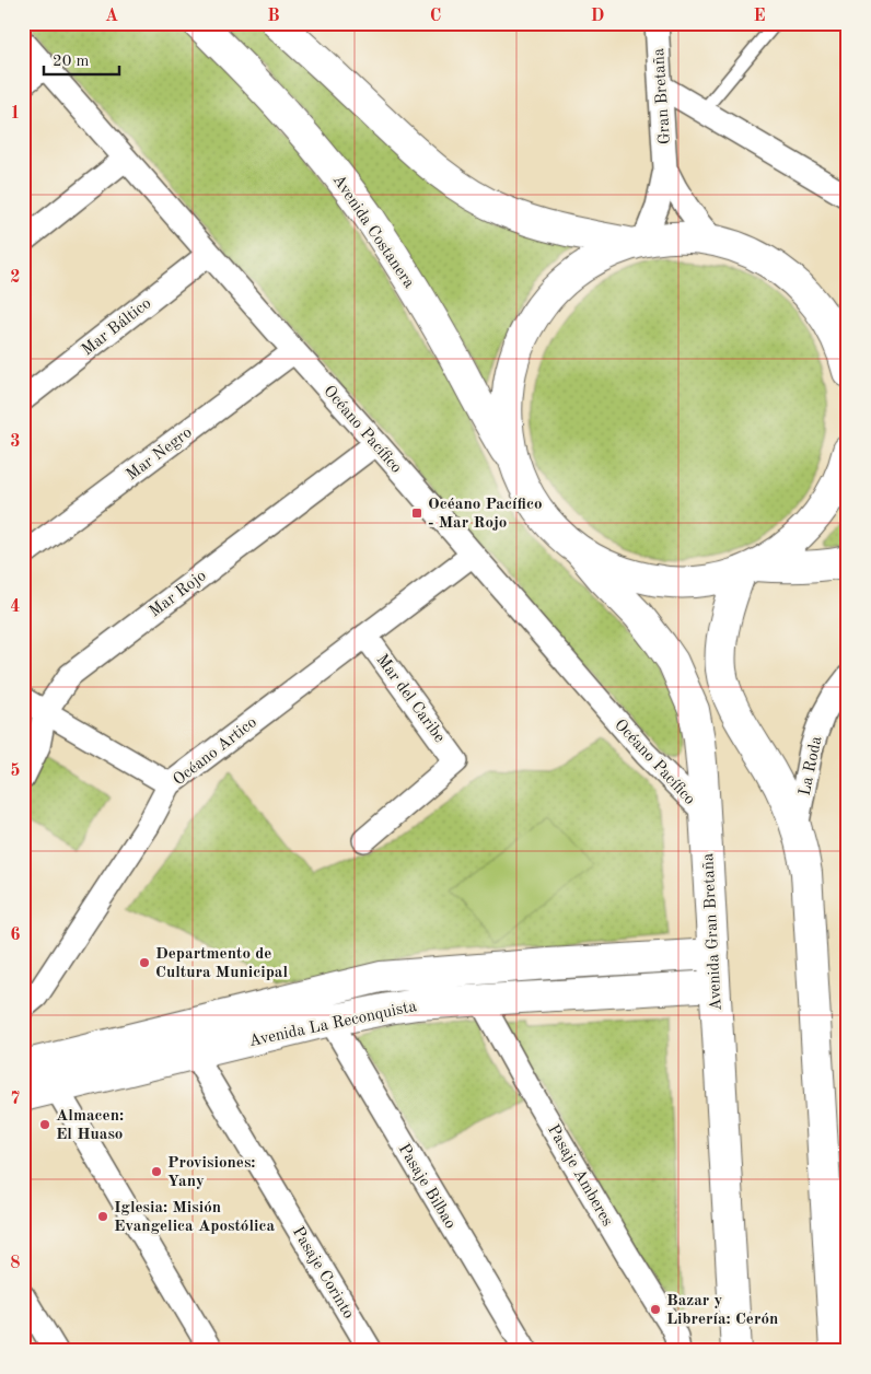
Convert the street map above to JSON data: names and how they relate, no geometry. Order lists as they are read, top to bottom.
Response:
{
  "streets": {
    "main road": ["Avenida Costanera", "Avenida Gran Bretaña", "Avenida La Reconquista"],
    "street": [
      "Gran Bretaña",
      "Mar Báltico",
      "Océano Pacífico",
      "Mar Negro",
      "Mar Rojo",
      "Mar del Caribe",
      "Océano Artico",
      "La Roda",
      "Pasaje Amberes",
      "Pasaje Bilbao",
      "Pasaje Corinto"
    ]
  },
  "crossings": [
    ["Mar Báltico", "Océano Pacífico"],
    ["Océano Pacífico", "Mar Negro"],
    ["Océano Pacífico", "Mar Rojo"],
    ["Océano Pacífico", "Océano Artico"],
    ["Océano Pacífico", "Avenida Gran Bretaña"],
    ["Mar del Caribe", "Océano Artico"],
    ["Avenida Gran Bretaña", "Avenida La Reconquista"],
    ["Avenida La Reconquista", "Pasaje Amberes"],
    ["Avenida La Reconquista", "Pasaje Bilbao"],
    ["Avenida La Reconquista", "Pasaje Corinto"]
  ],
  "places": {
    "transit": ["Océano Pacífico - Mar Rojo"],
    "other": [
      "Departmento de Cultura Municipal",
      "Almacen: El Huaso",
      "Provisiones: Yany",
      "Iglesia: Misión Evangelica Apostólica",
      "Bazar y Librería: Cerón"
    ]
  },
  "scale_bar": "20 m",
  "grid": {
    "columns": [
      "A",
      "B",
      "C",
      "D",
      "E"
    ],
    "rows": [
      "1",
      "2",
      "3",
      "4",
      "5",
      "6",
      "7",
      "8"
    ]
  }
}
